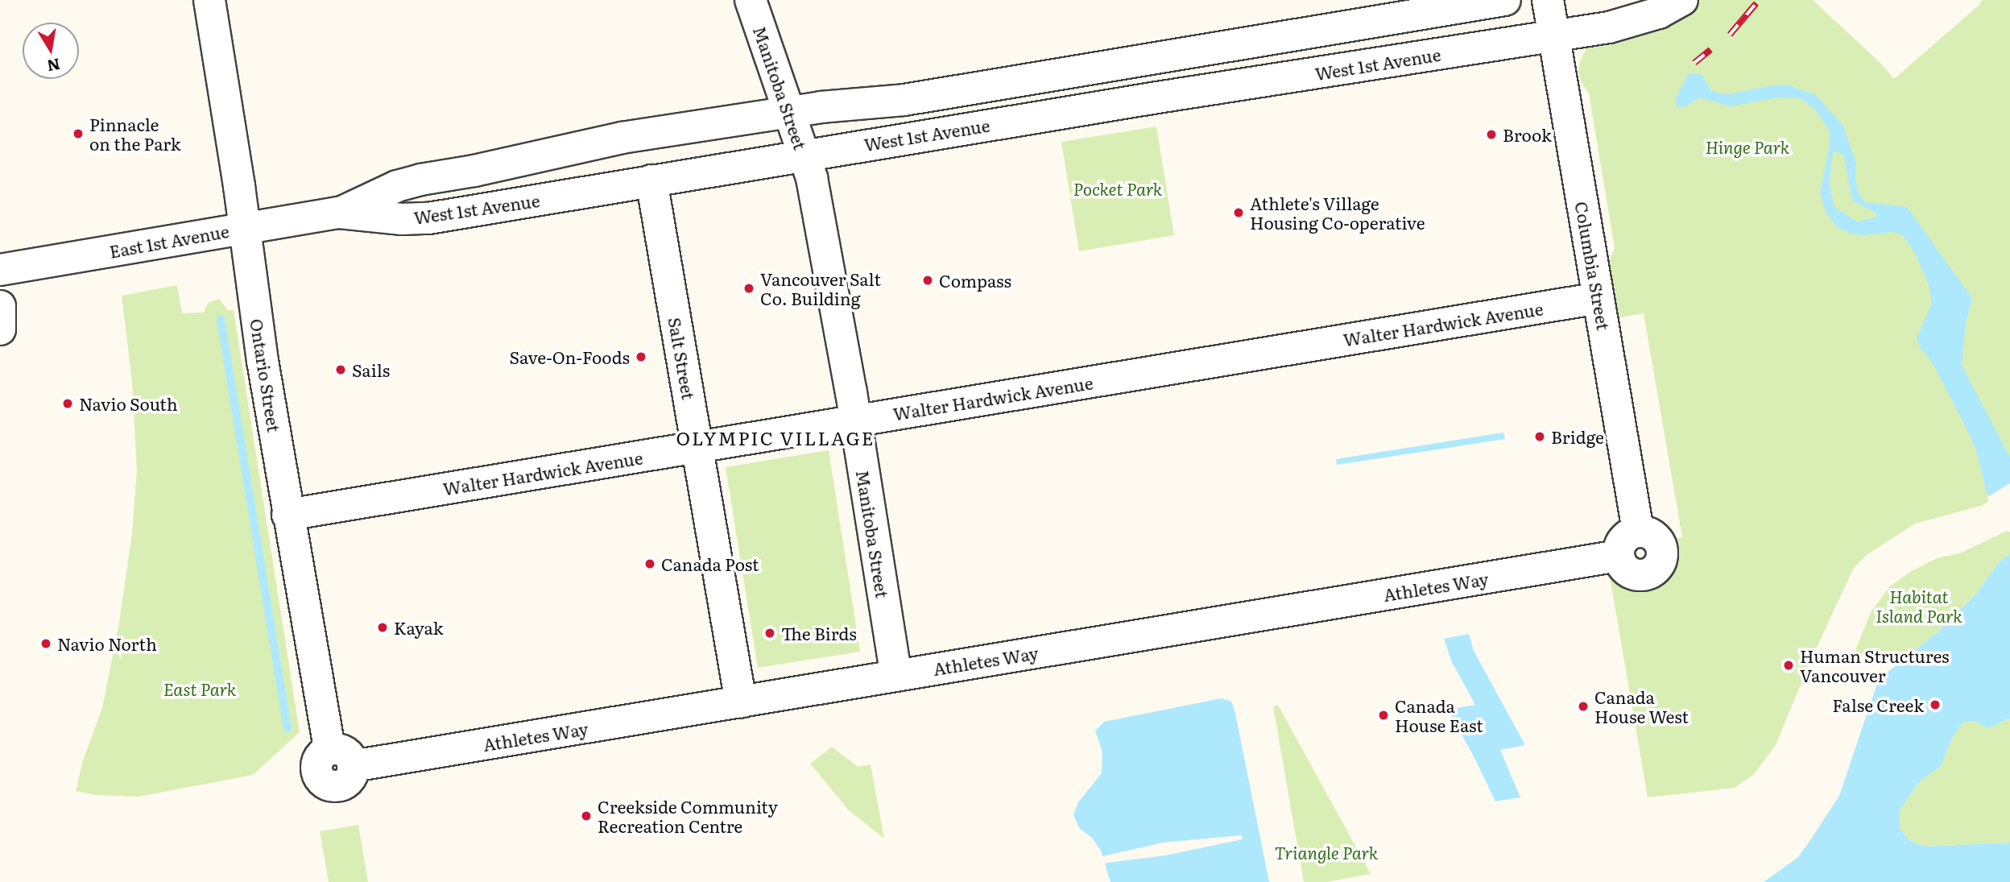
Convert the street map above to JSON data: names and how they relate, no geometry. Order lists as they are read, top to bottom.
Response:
{
  "streets": {
    "street": [
      "West 1st Avenue",
      "Manitoba Street",
      "East 1st Avenue",
      "Columbia Street",
      "Walter Hardwick Avenue",
      "Salt Street",
      "Ontario Street",
      "Athletes Way"
    ]
  },
  "crossings": [
    ["West 1st Avenue", "Manitoba Street"],
    ["West 1st Avenue", "East 1st Avenue"],
    ["West 1st Avenue", "Columbia Street"],
    ["West 1st Avenue", "Salt Street"],
    ["Manitoba Street", "Walter Hardwick Avenue"],
    ["Manitoba Street", "Athletes Way"],
    ["East 1st Avenue", "Ontario Street"],
    ["Columbia Street", "Walter Hardwick Avenue"],
    ["Columbia Street", "Athletes Way"],
    ["Walter Hardwick Avenue", "Salt Street"],
    ["Walter Hardwick Avenue", "Ontario Street"],
    ["Salt Street", "Athletes Way"],
    ["Ontario Street", "Athletes Way"]
  ],
  "districts": ["OLYMPIC VILLAGE"],
  "parks": [
    "Hinge Park",
    "Pocket Park",
    "Habitat Island Park",
    "East Park",
    "Triangle Park"
  ],
  "places": [
    "Pinnacle on the Park",
    "Brook",
    "Athlete's Village Housing Co-operative",
    "Compass",
    "Vancouver Salt Co. Building",
    "Save-On-Foods",
    "Sails",
    "Navio South",
    "Bridge",
    "Canada Post",
    "Kayak",
    "The Birds",
    "Navio North",
    "Human Structures Vancouver",
    "False Creek",
    "Canada House West",
    "Canada House East",
    "Creekside Community Recreation Centre"
  ],
  "north": "bottom"
}
